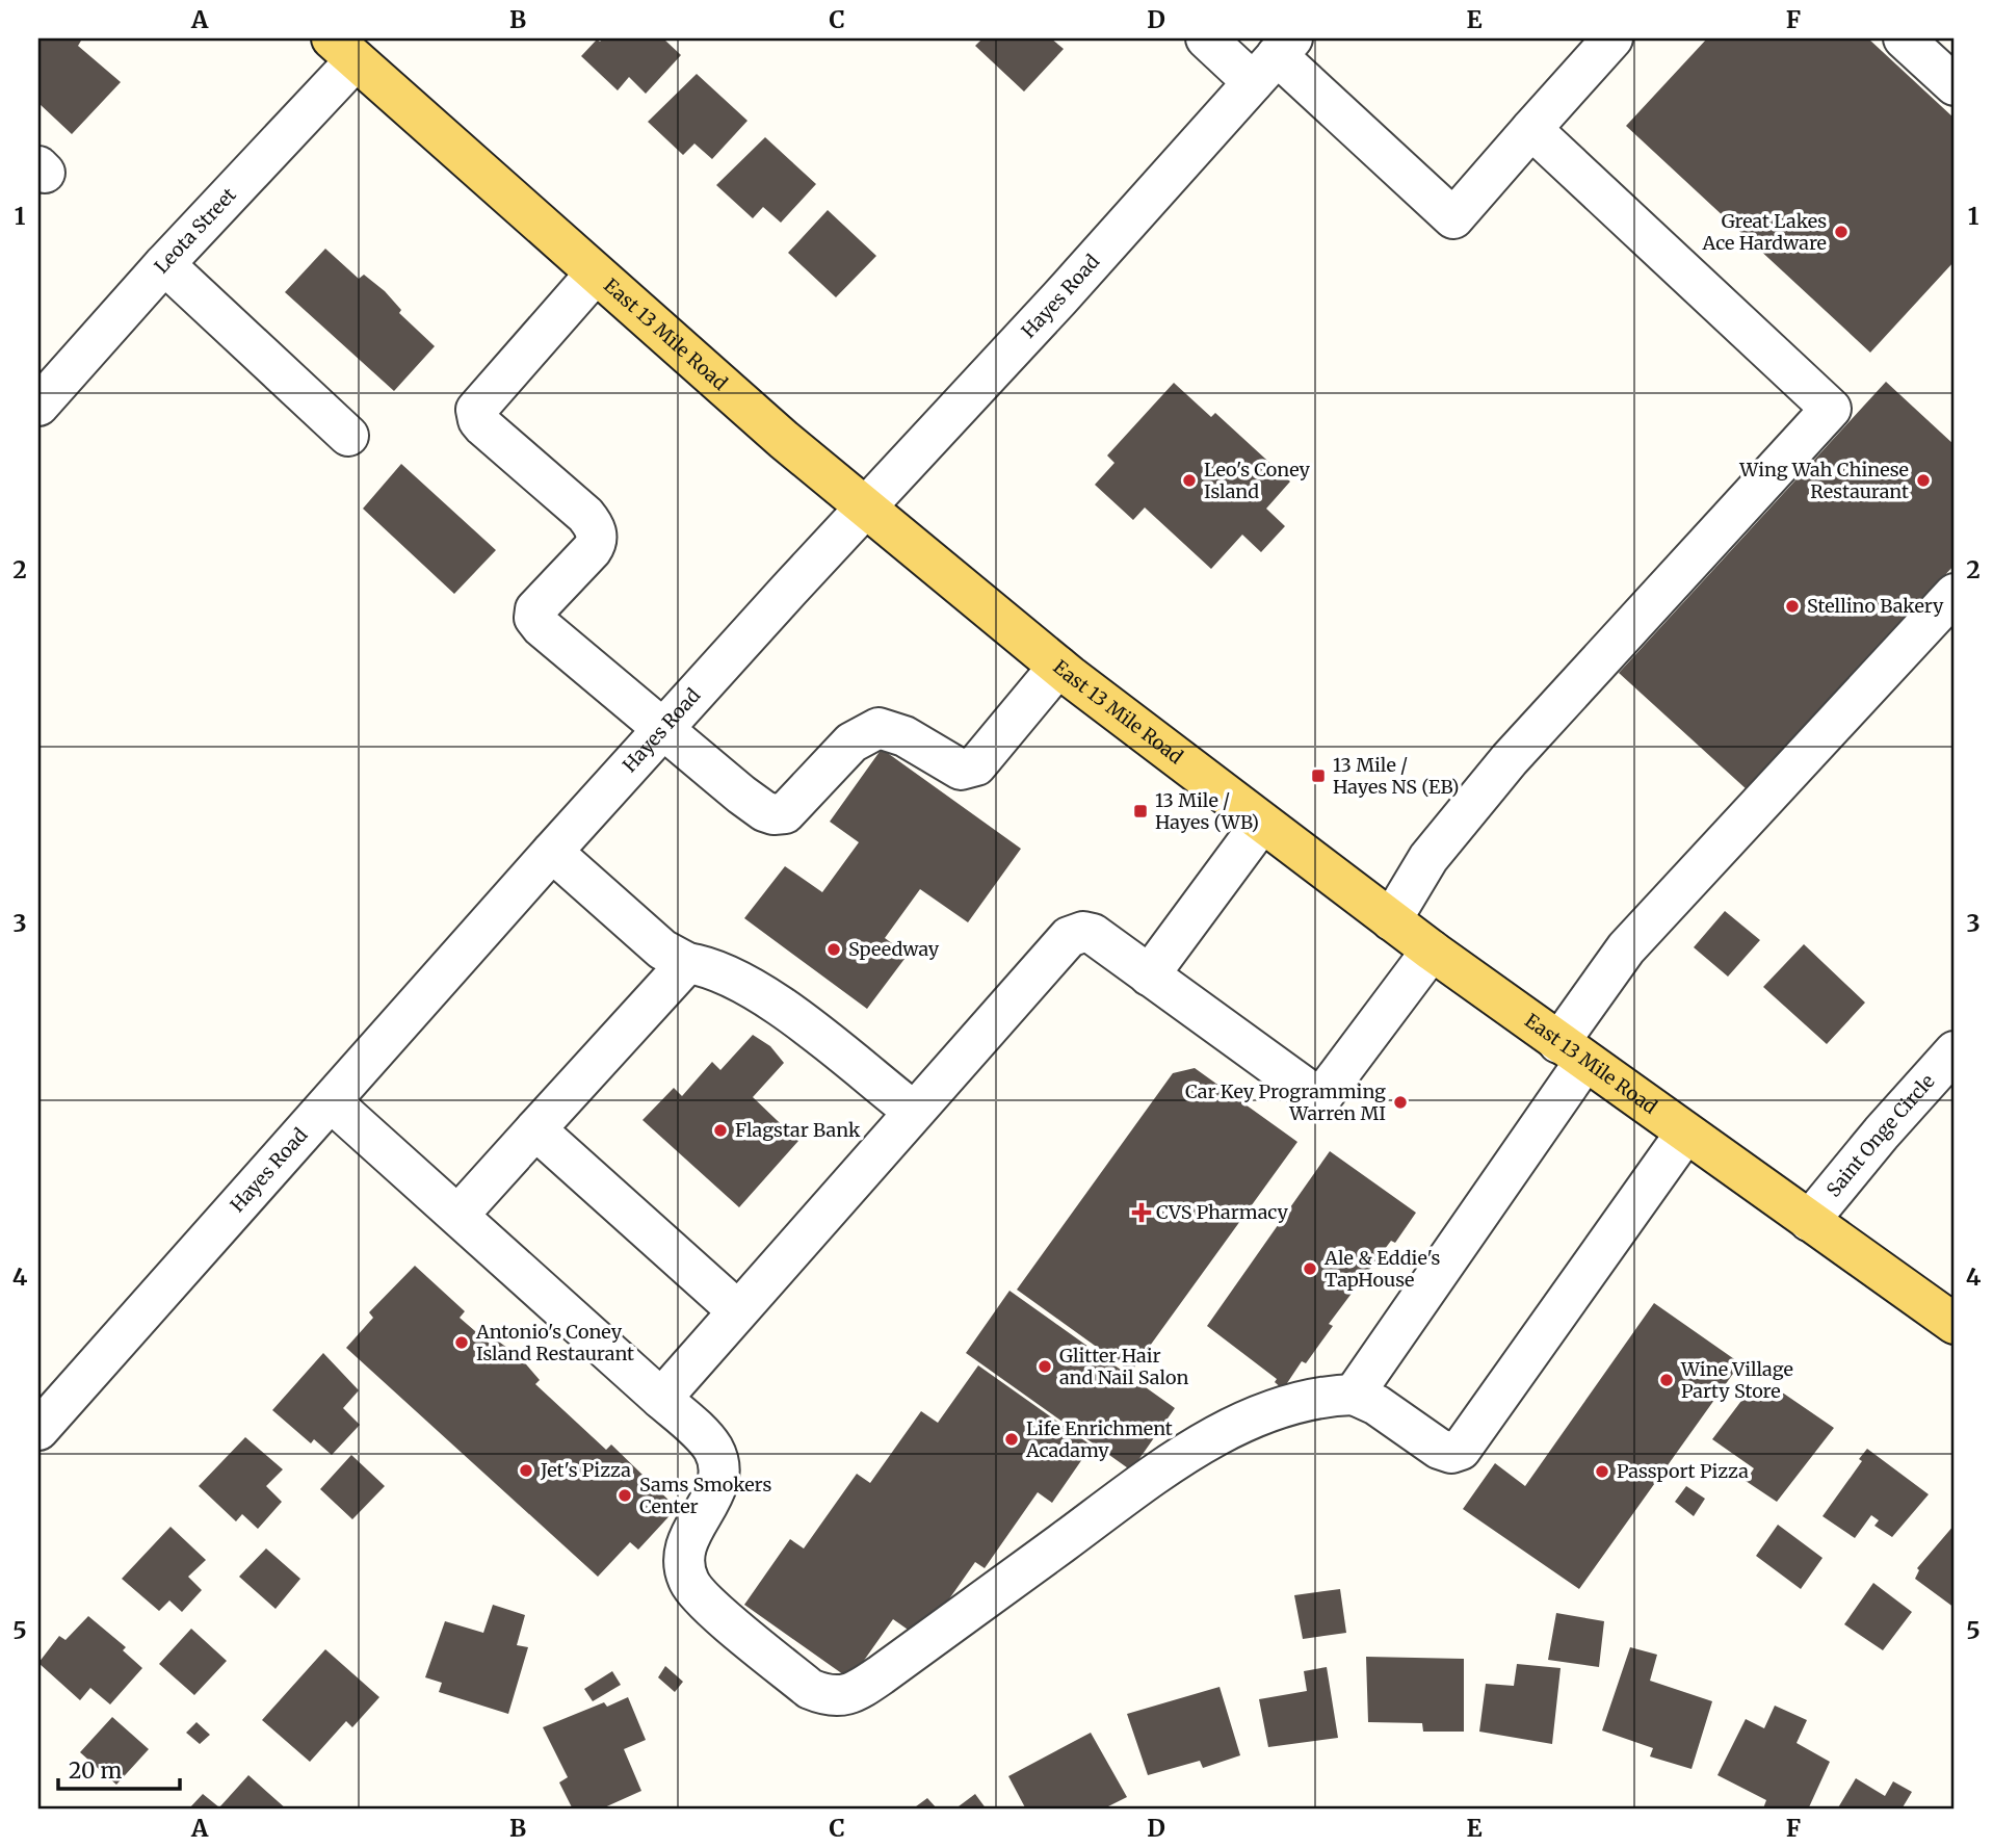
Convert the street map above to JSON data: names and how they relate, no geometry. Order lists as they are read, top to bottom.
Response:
{
  "streets": {
    "main road": ["East 13 Mile Road"],
    "street": ["Leota Street", "Hayes Road", "Saint Onge Circle"]
  },
  "crossings": [
    ["Leota Street", "East 13 Mile Road"],
    ["Hayes Road", "East 13 Mile Road"],
    ["East 13 Mile Road", "Saint Onge Circle"]
  ],
  "places": {
    "other": [
      "Great Lakes Ace Hardware",
      "Leo's Coney Island",
      "Wing Wah Chinese Restaurant",
      "Stellino Bakery",
      "Speedway",
      "Car Key Programming Warren MI",
      "Flagstar Bank",
      "Ale & Eddie's TapHouse",
      "Antonio's Coney Island Restaurant",
      "Glitter Hair and Nail Salon",
      "Wine Village Party Store",
      "Life Enrichment Acadamy",
      "Jet's Pizza",
      "Passport Pizza",
      "Sams Smokers Center"
    ],
    "transit": ["13 Mile / Hayes NS (EB)", "13 Mile / Hayes (WB)"],
    "health": ["CVS Pharmacy"]
  },
  "scale_bar": "20 m",
  "grid": {
    "columns": [
      "A",
      "B",
      "C",
      "D",
      "E",
      "F"
    ],
    "rows": [
      "1",
      "2",
      "3",
      "4",
      "5"
    ]
  }
}
